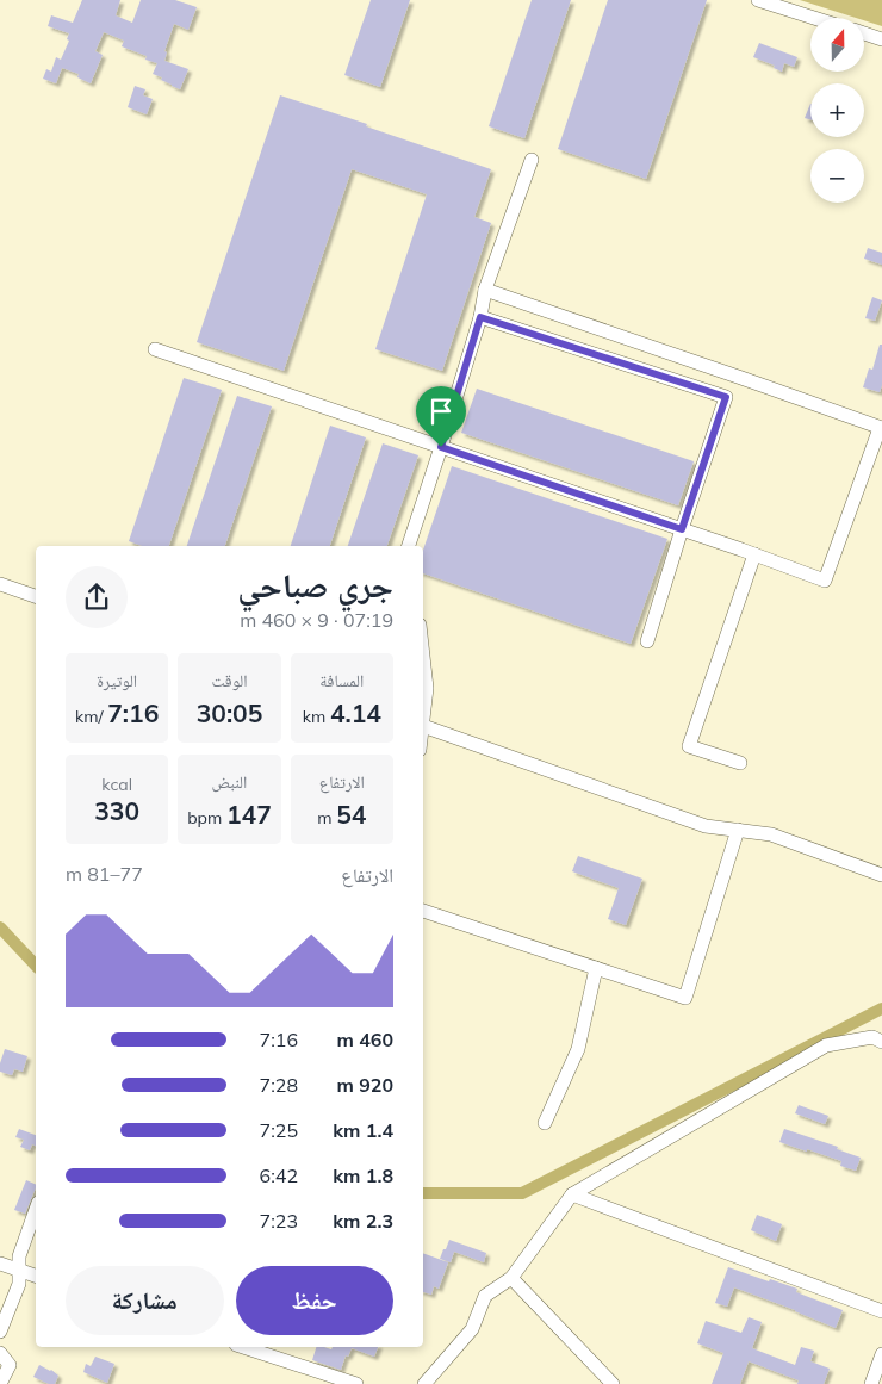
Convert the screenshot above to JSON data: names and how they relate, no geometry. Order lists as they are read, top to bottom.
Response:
{
  "north": "top",
  "page": {
    "map_buttons": ["+", "−"],
    "heading": ["جري صباحي", "07:19 · 9 × 460 m"],
    "stats": [
      ["المسافة", "4.14 km"],
      ["الوقت", "30:05"],
      ["الوتيرة", "7:16 /km"],
      ["الارتفاع", "54 m"],
      ["النبض", "147 bpm"],
      ["kcal", "330"]
    ],
    "chart": ["الارتفاع", "77–81 m"],
    "list": [
      {
        "name": "460 m",
        "note": "7:16"
      },
      {
        "name": "920 m",
        "note": "7:28"
      },
      {
        "name": "1.4 km",
        "note": "7:25"
      },
      {
        "name": "1.8 km",
        "note": "6:42"
      },
      {
        "name": "2.3 km",
        "note": "7:23"
      }
    ],
    "buttons": ["حفظ", "مشاركة"]
  }
}
